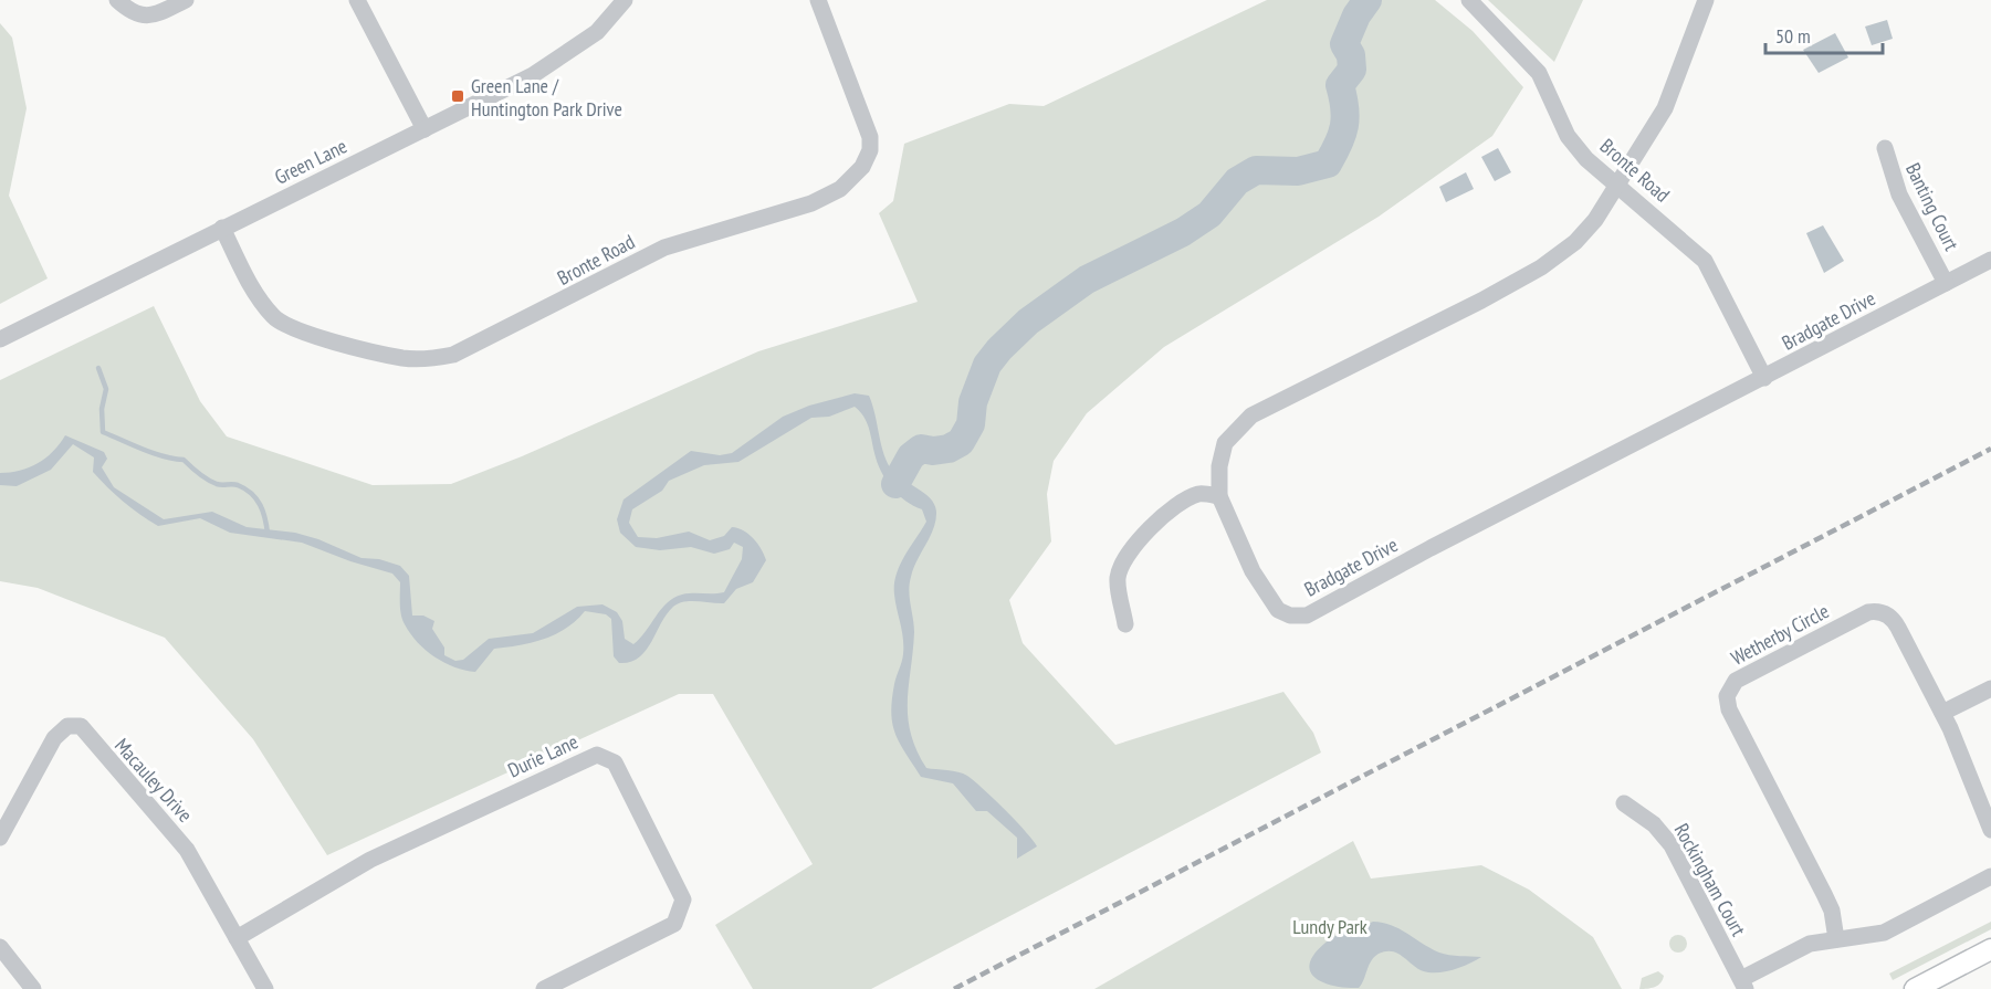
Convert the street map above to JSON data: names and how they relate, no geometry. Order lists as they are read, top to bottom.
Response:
{
  "streets": {
    "street": [
      "Green Lane",
      "Bronte Road",
      "Banting Court",
      "Bradgate Drive",
      "Wetherby Circle",
      "Durie Lane",
      "Macauley Drive",
      "Rockingham Court"
    ]
  },
  "crossings": [
    ["Green Lane", "Bronte Road"],
    ["Bronte Road", "Bradgate Drive"],
    ["Banting Court", "Bradgate Drive"],
    ["Durie Lane", "Macauley Drive"]
  ],
  "parks": ["Lundy Park"],
  "places": {
    "transit": ["Green Lane / Huntington Park Drive"]
  },
  "scale_bar": "50 m"
}
